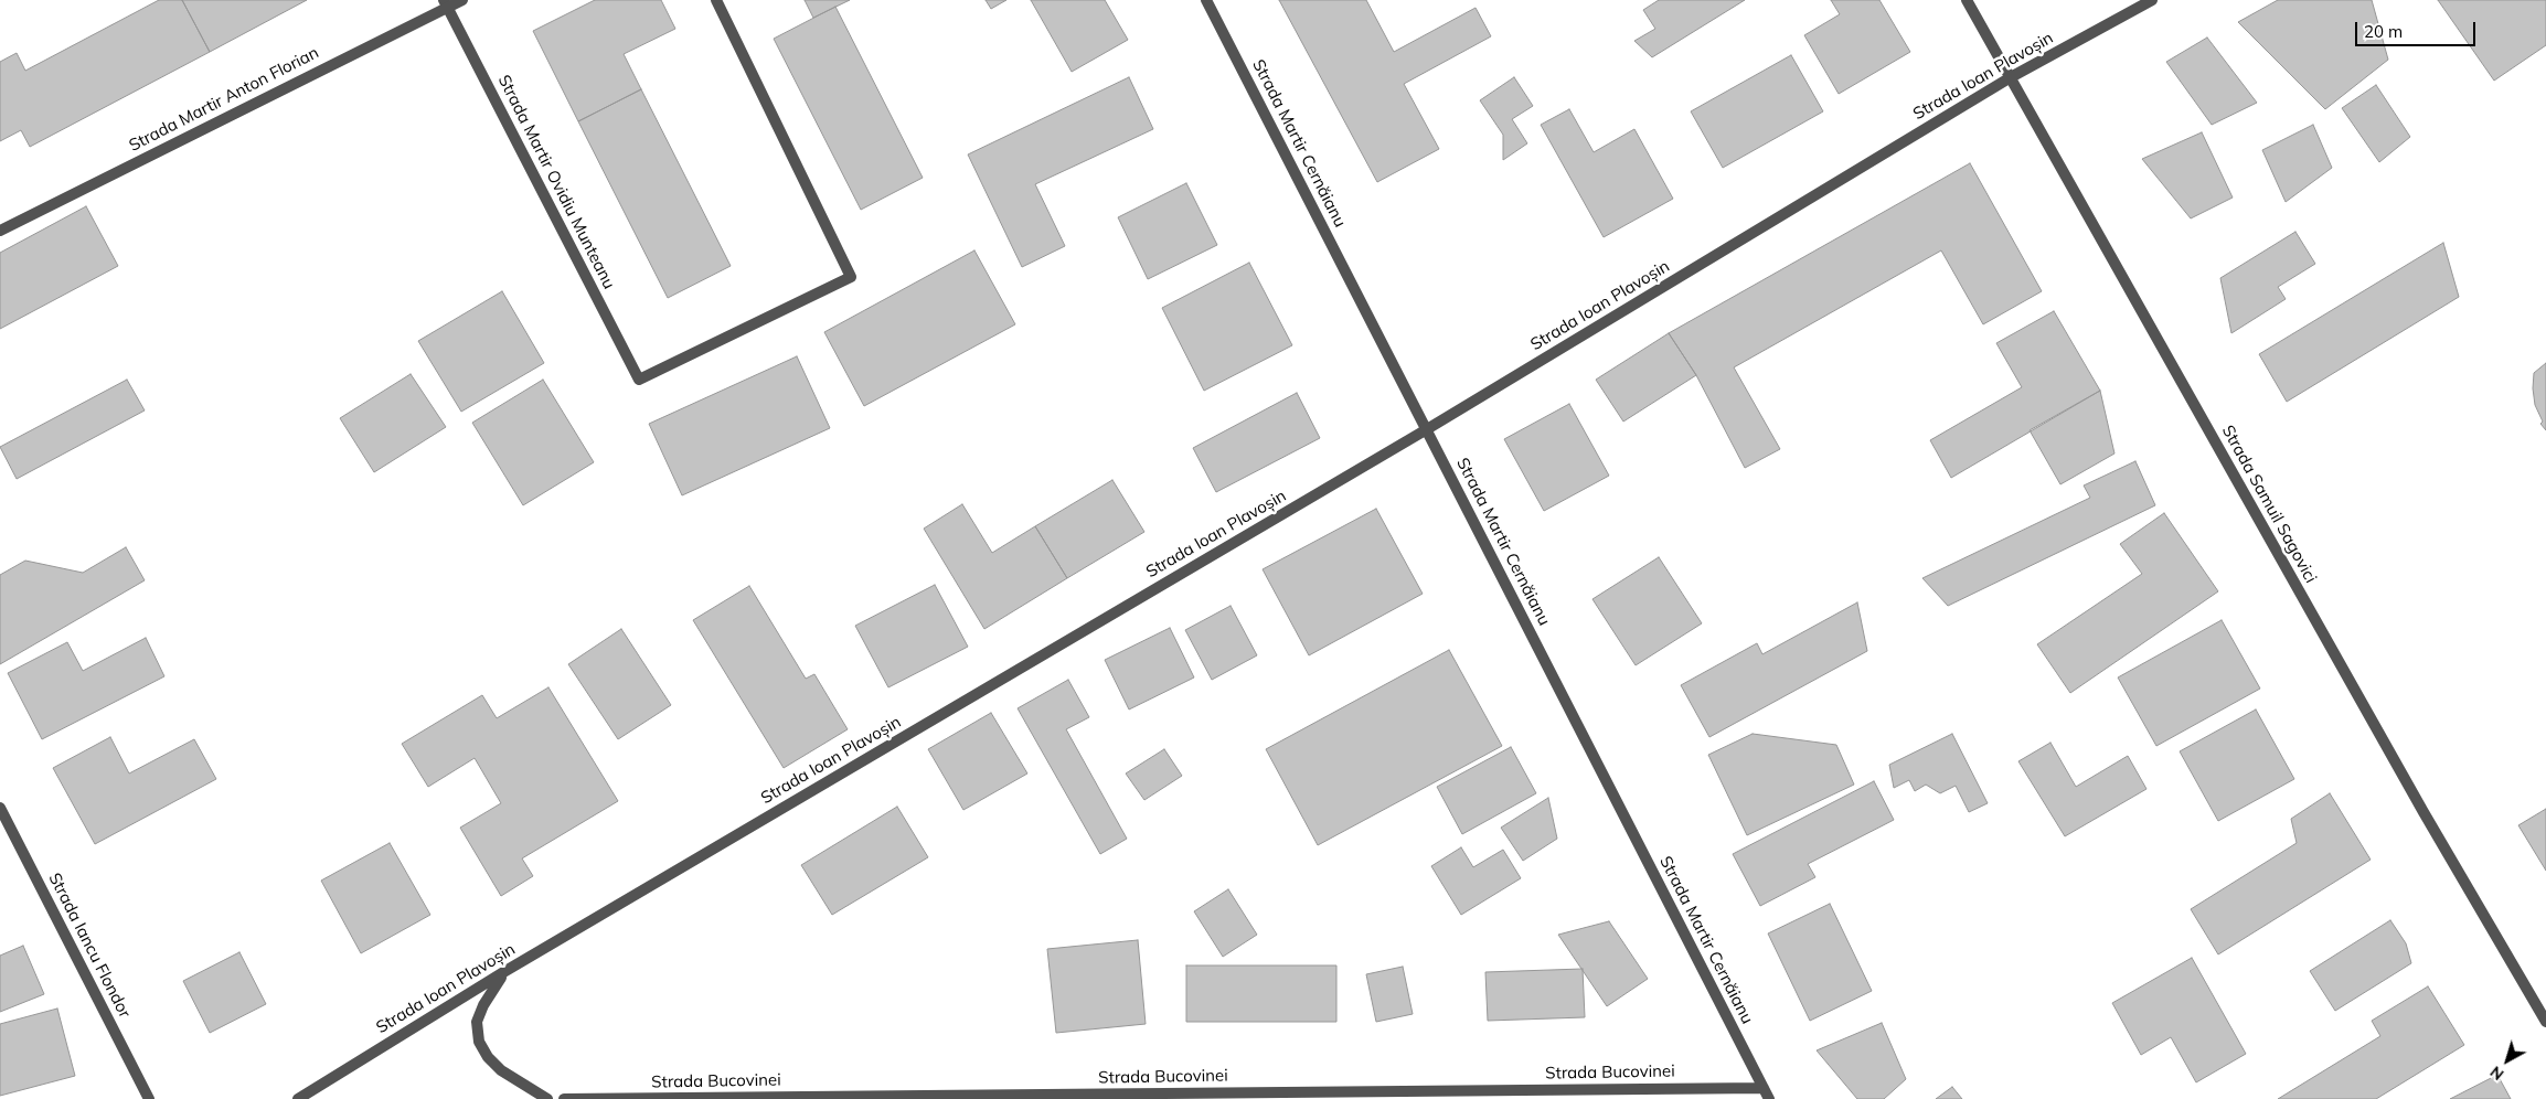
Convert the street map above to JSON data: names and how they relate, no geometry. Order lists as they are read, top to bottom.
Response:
{
  "streets": {
    "street": [
      "Strada Ioan Plavoșin",
      "Strada Martir Anton Florian",
      "Strada Martir Cernăianu",
      "Strada Martir Ovidiu Munteanu",
      "Strada Samuil Sagovici",
      "Strada Iancu Flondor",
      "Strada Bucovinei"
    ]
  },
  "crossings": [
    ["Strada Ioan Plavoșin", "Strada Martir Cernăianu"],
    ["Strada Ioan Plavoșin", "Strada Samuil Sagovici"],
    ["Strada Martir Anton Florian", "Strada Martir Ovidiu Munteanu"],
    ["Strada Martir Cernăianu", "Strada Bucovinei"]
  ],
  "scale_bar": "20 m",
  "north": "bottom left"
}
